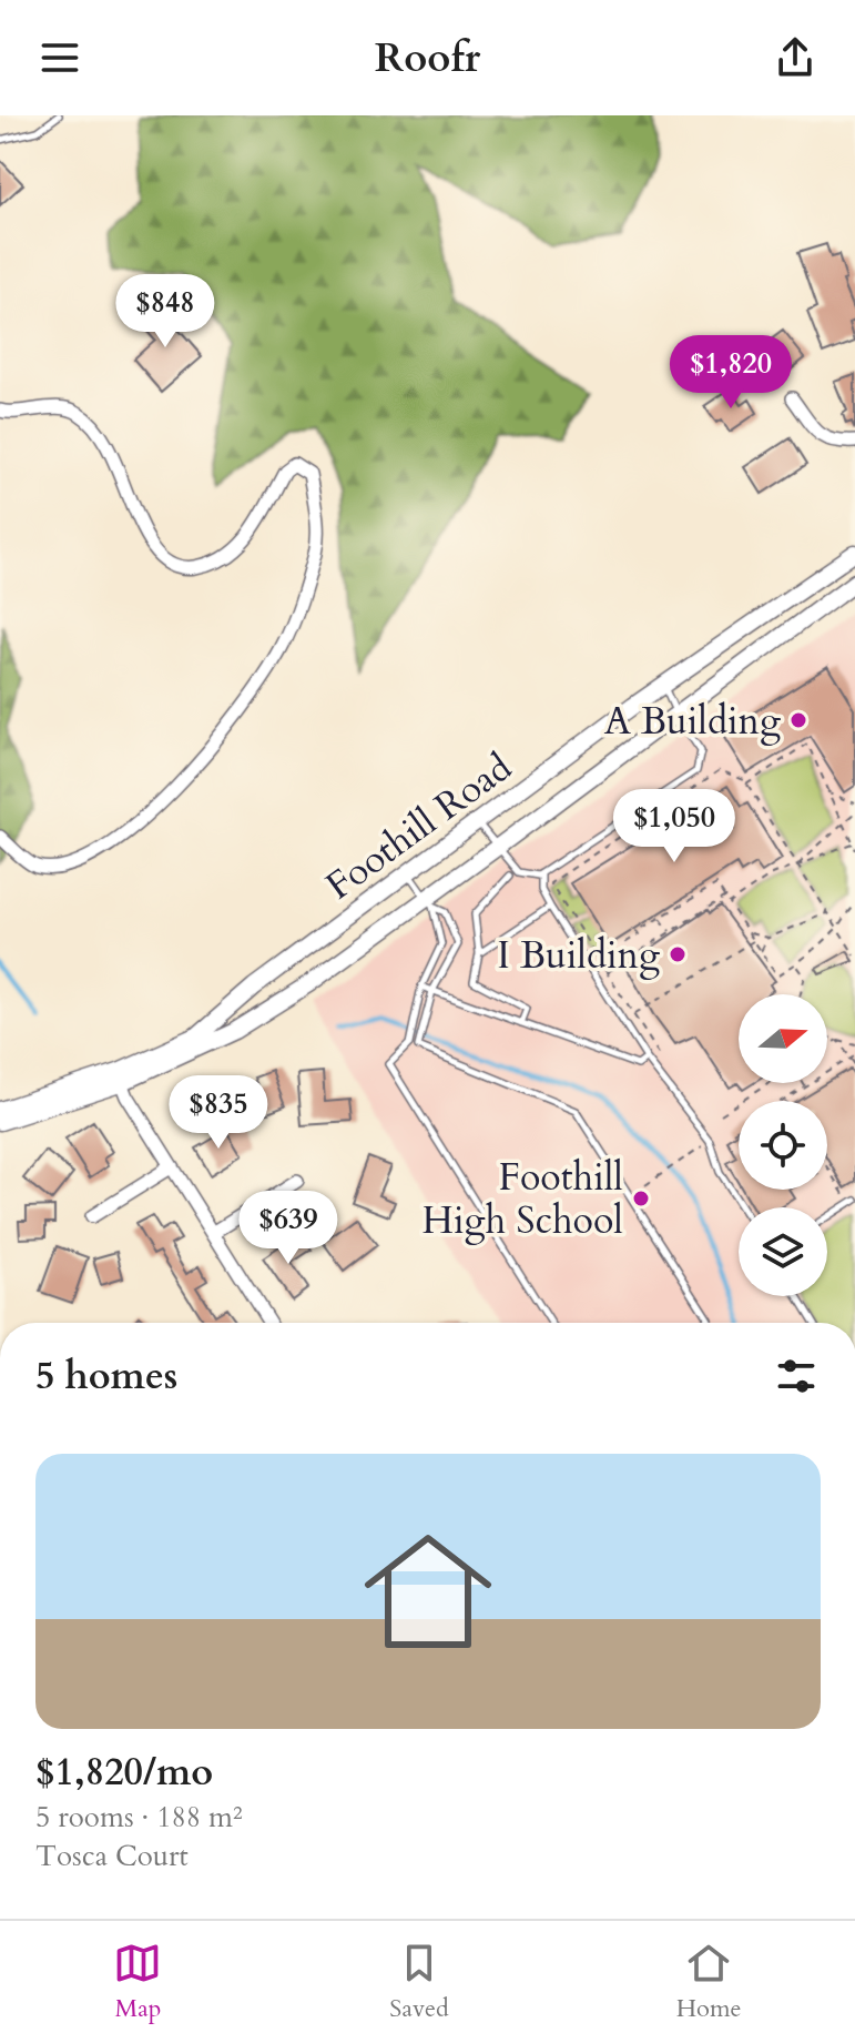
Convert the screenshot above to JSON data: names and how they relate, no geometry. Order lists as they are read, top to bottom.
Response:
{
  "streets": {
    "main road": ["Foothill Road"]
  },
  "places": ["A Building", "I Building", "Foothill High School"],
  "north": "right",
  "page": {
    "header": "Roofr",
    "price": [
      "$848",
      "$1,820",
      "$1,050",
      "$835",
      "$639"
    ],
    "heading": "5 homes",
    "list": [
      {
        "name": "$1,820/mo",
        "note": "5 rooms · 188 m² · Tosca Court"
      }
    ],
    "tabs": ["Map", "Saved", "Home"]
  }
}
